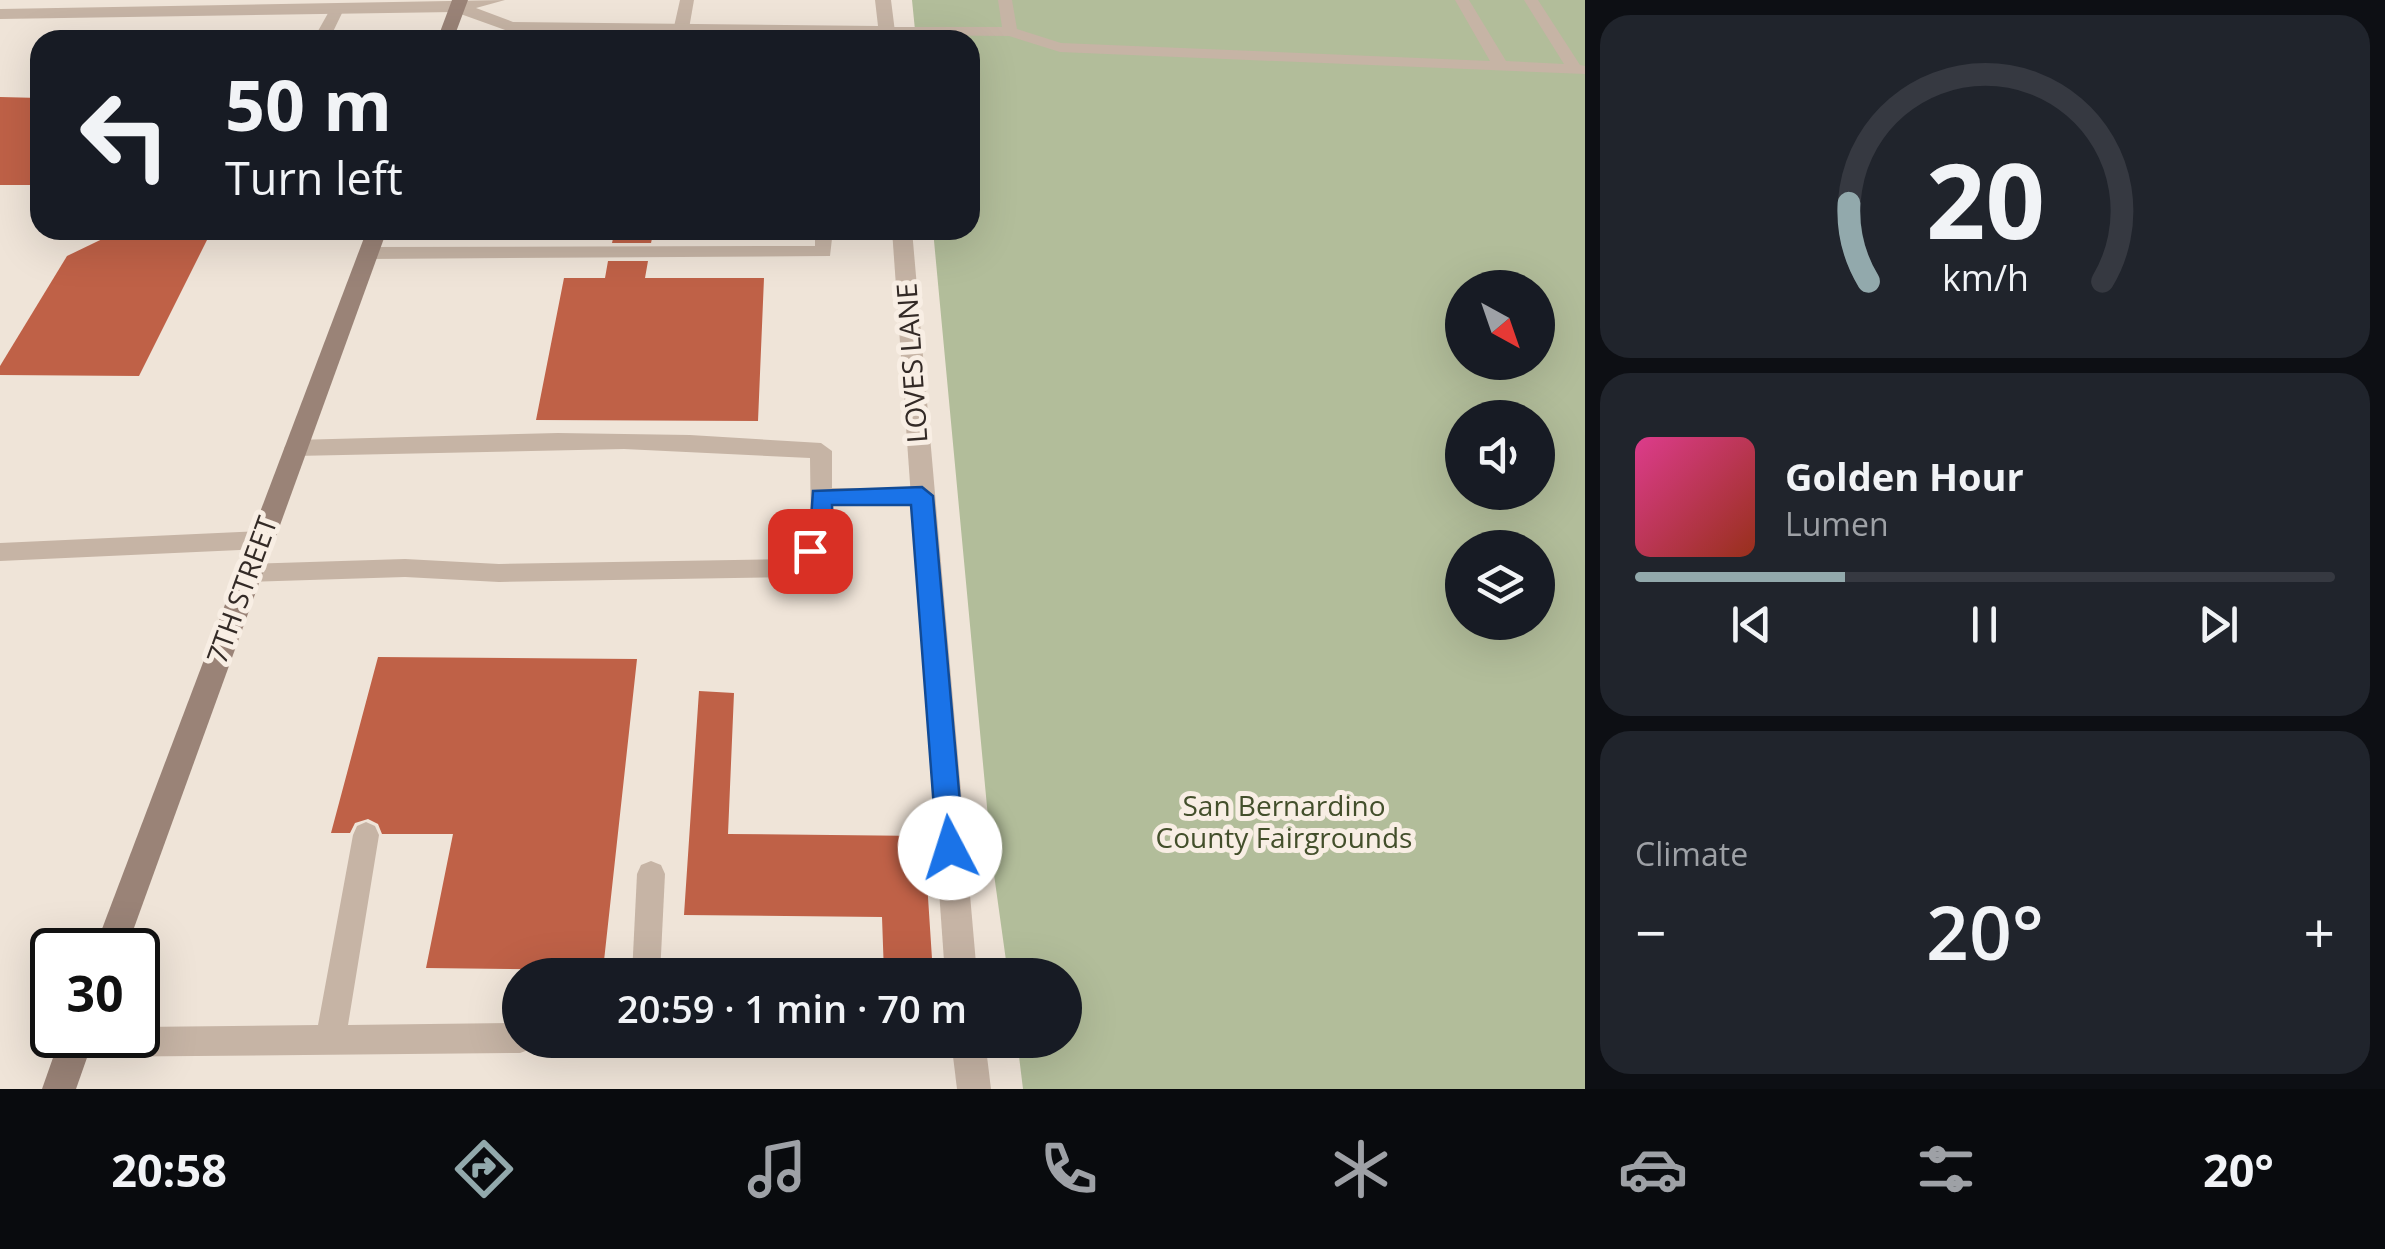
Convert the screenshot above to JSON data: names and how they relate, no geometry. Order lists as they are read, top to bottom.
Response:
{
  "streets": {
    "main road": ["7TH STREET"],
    "street": ["LOVES LANE"]
  },
  "parks": ["San Bernardino County Fairgrounds"],
  "north": "bottom right",
  "page": {
    "turn": ["50 m", "Turn left"],
    "song": ["Golden Hour", "Lumen"],
    "tile": "Climate",
    "heat": ["−", "20°", "+"],
    "limit": "30",
    "trip": "20:59 · 1 min · 70 m",
    "tabs": ["20:58", "20°"],
    "gauge": ["20", "km/h"]
  }
}
